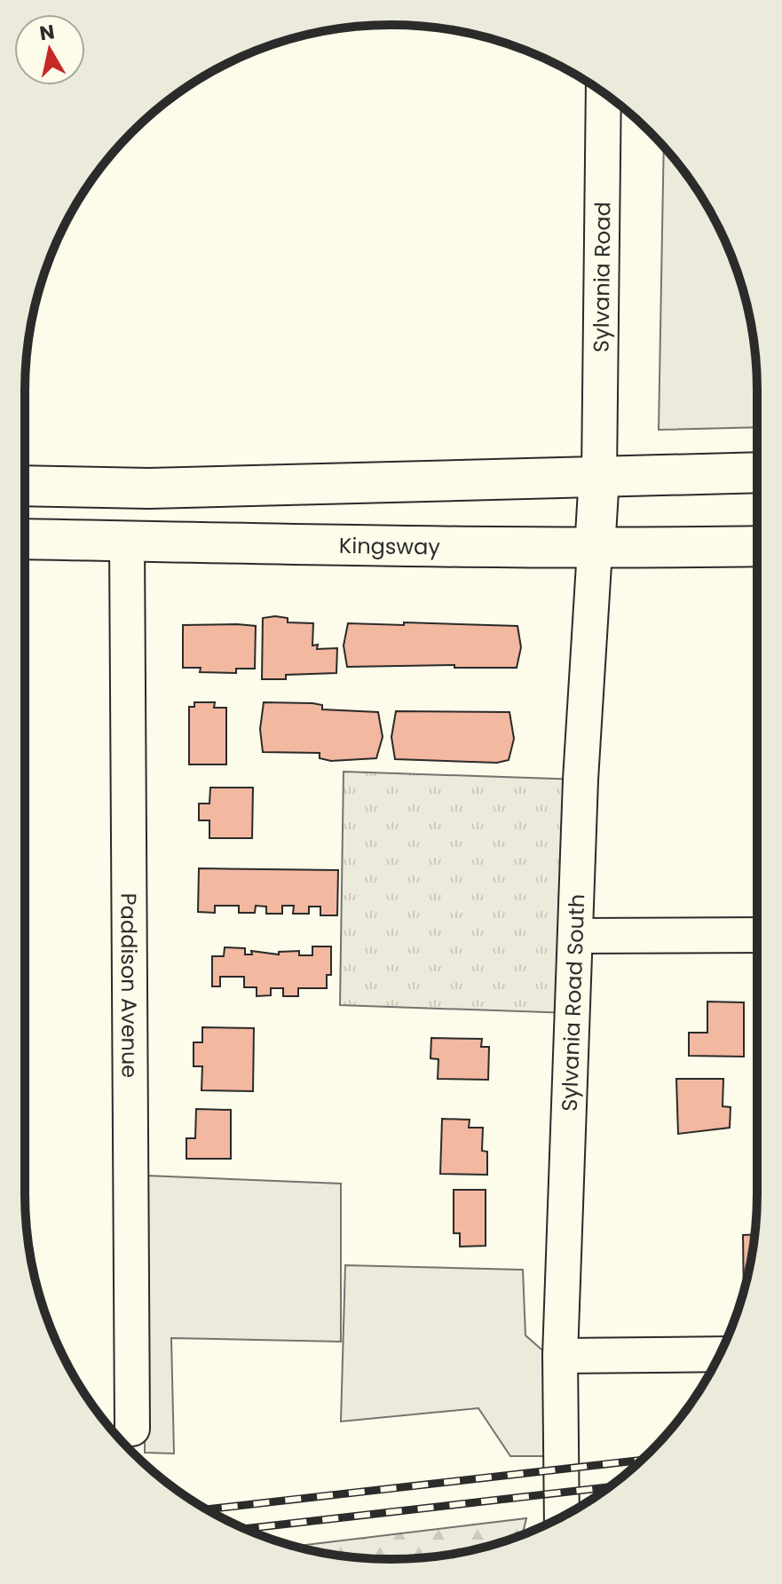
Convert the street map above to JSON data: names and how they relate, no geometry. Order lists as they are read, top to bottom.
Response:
{
  "streets": {
    "main road": ["Kingsway", "Sylvania Road South"],
    "street": ["Sylvania Road", "Paddison Avenue"]
  },
  "crossings": [
    ["Sylvania Road", "Sylvania Road South"],
    ["Kingsway", "Paddison Avenue"],
    ["Kingsway", "Sylvania Road South"]
  ],
  "north": "top"
}
